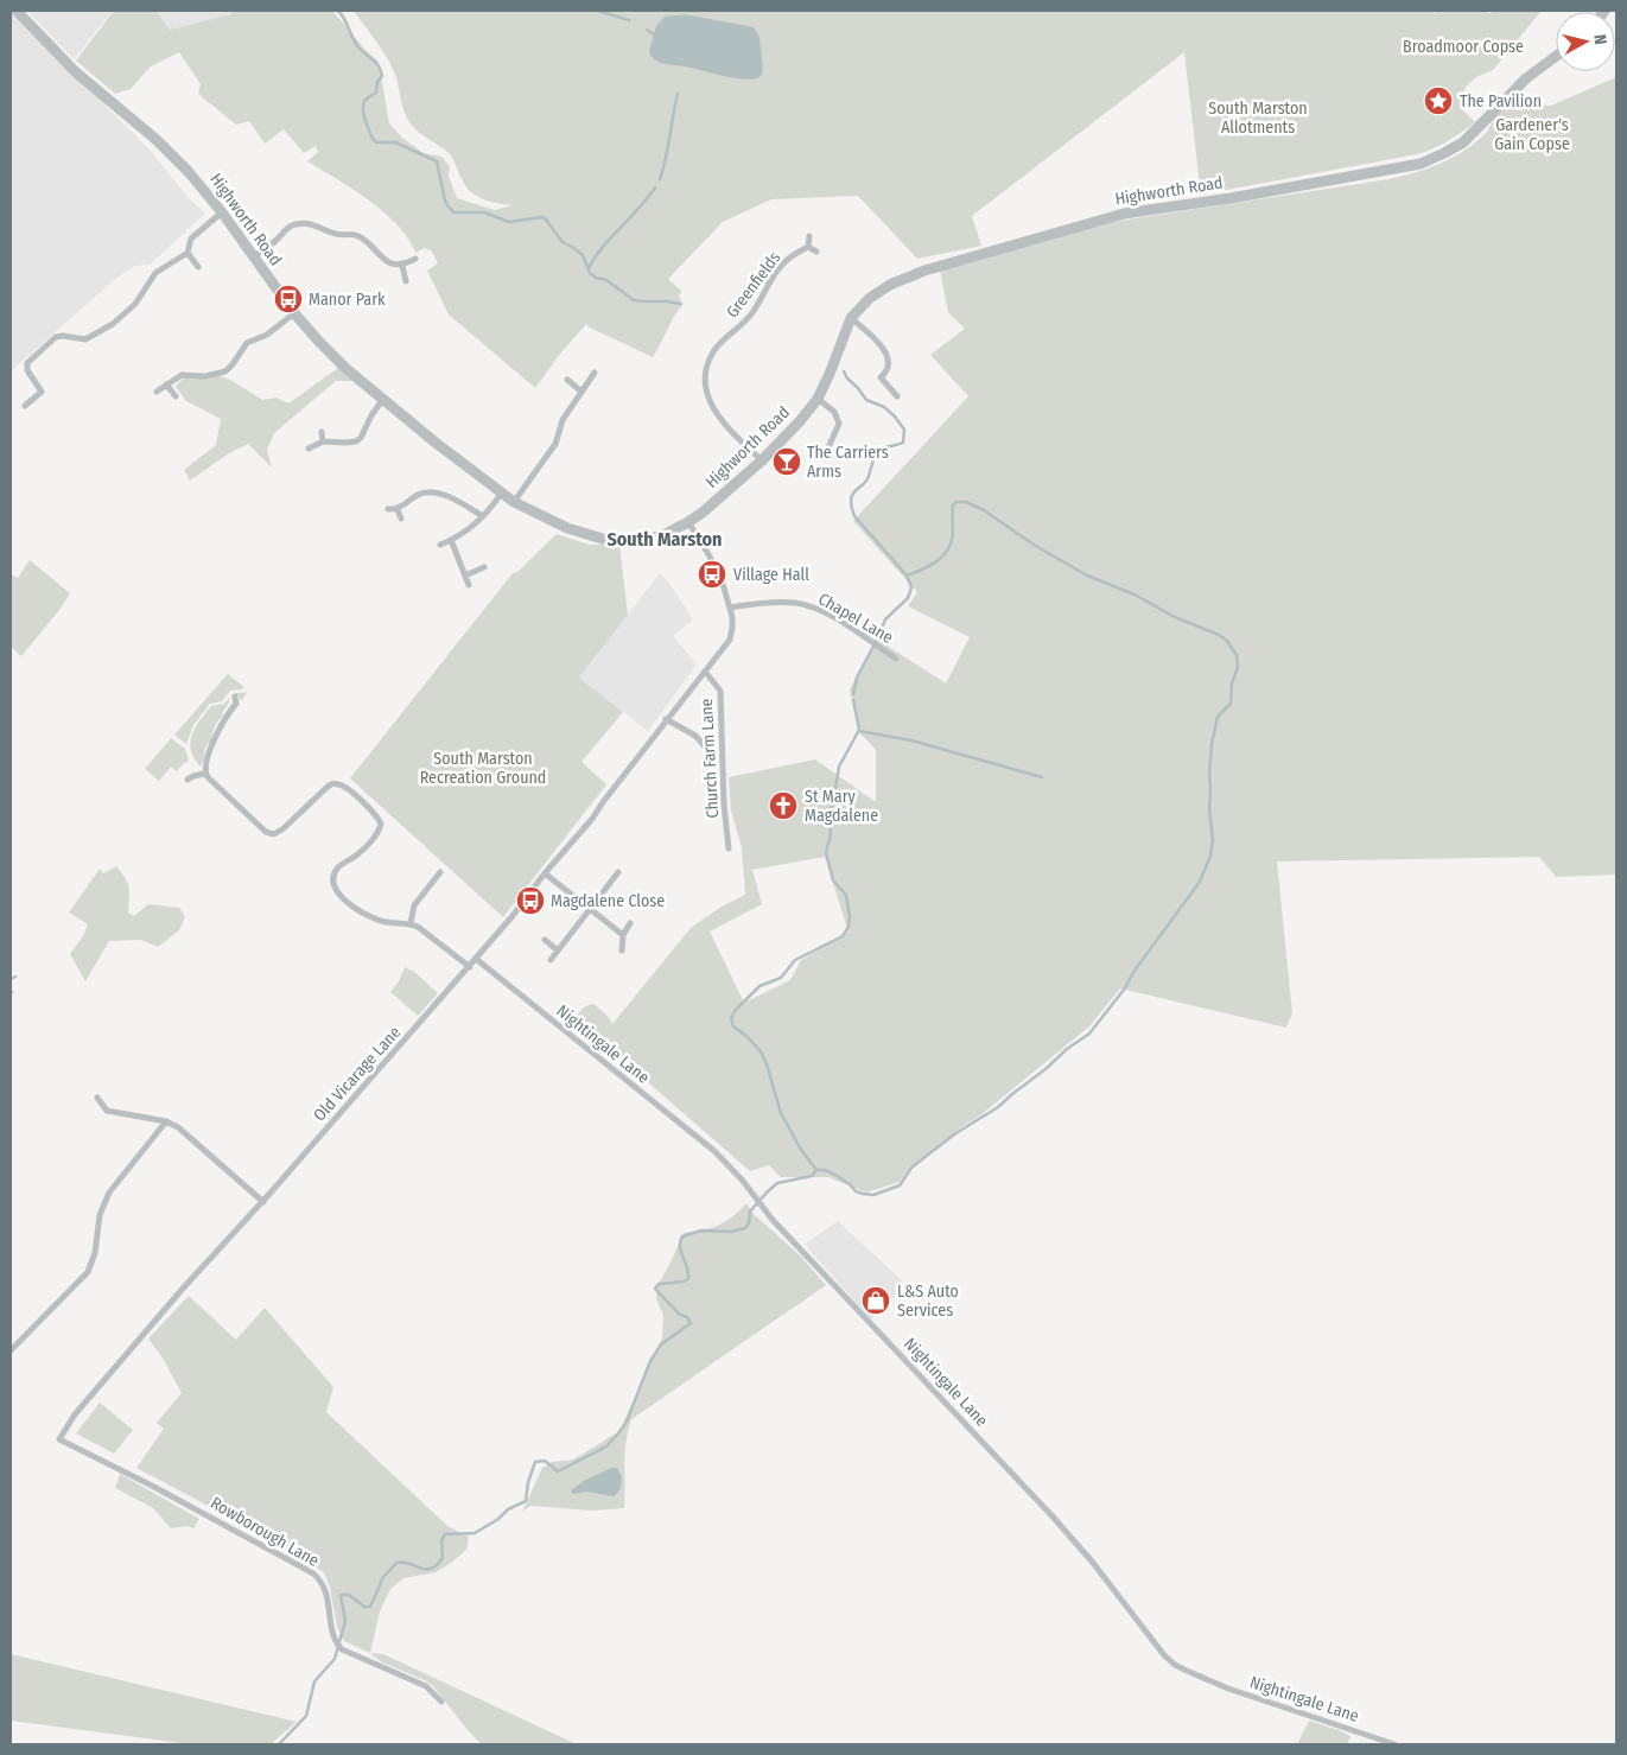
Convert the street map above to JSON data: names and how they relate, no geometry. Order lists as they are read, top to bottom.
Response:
{
  "streets": {
    "street": [
      "Highworth Road",
      "Greenfields",
      "Chapel Lane",
      "Church Farm Lane",
      "Nightingale Lane",
      "Old Vicarage Lane",
      "Rowborough Lane"
    ]
  },
  "crossings": [
    ["Highworth Road", "Greenfields"],
    ["Highworth Road", "Old Vicarage Lane"],
    ["Chapel Lane", "Old Vicarage Lane"],
    ["Church Farm Lane", "Old Vicarage Lane"],
    ["Nightingale Lane", "Old Vicarage Lane"],
    ["Old Vicarage Lane", "Rowborough Lane"]
  ],
  "districts": ["South Marston"],
  "parks": [
    "Broadmoor Copse",
    "South Marston Allotments",
    "Gardener's Gain Copse",
    "South Marston Recreation Ground"
  ],
  "places": {
    "place": ["The Pavilion"],
    "bus stop": ["Manor Park", "Village Hall", "Magdalene Close"],
    "bar": ["The Carriers Arms"],
    "church": ["St Mary Magdalene"],
    "shop": ["L&S Auto Services"]
  },
  "north": "right"
}
